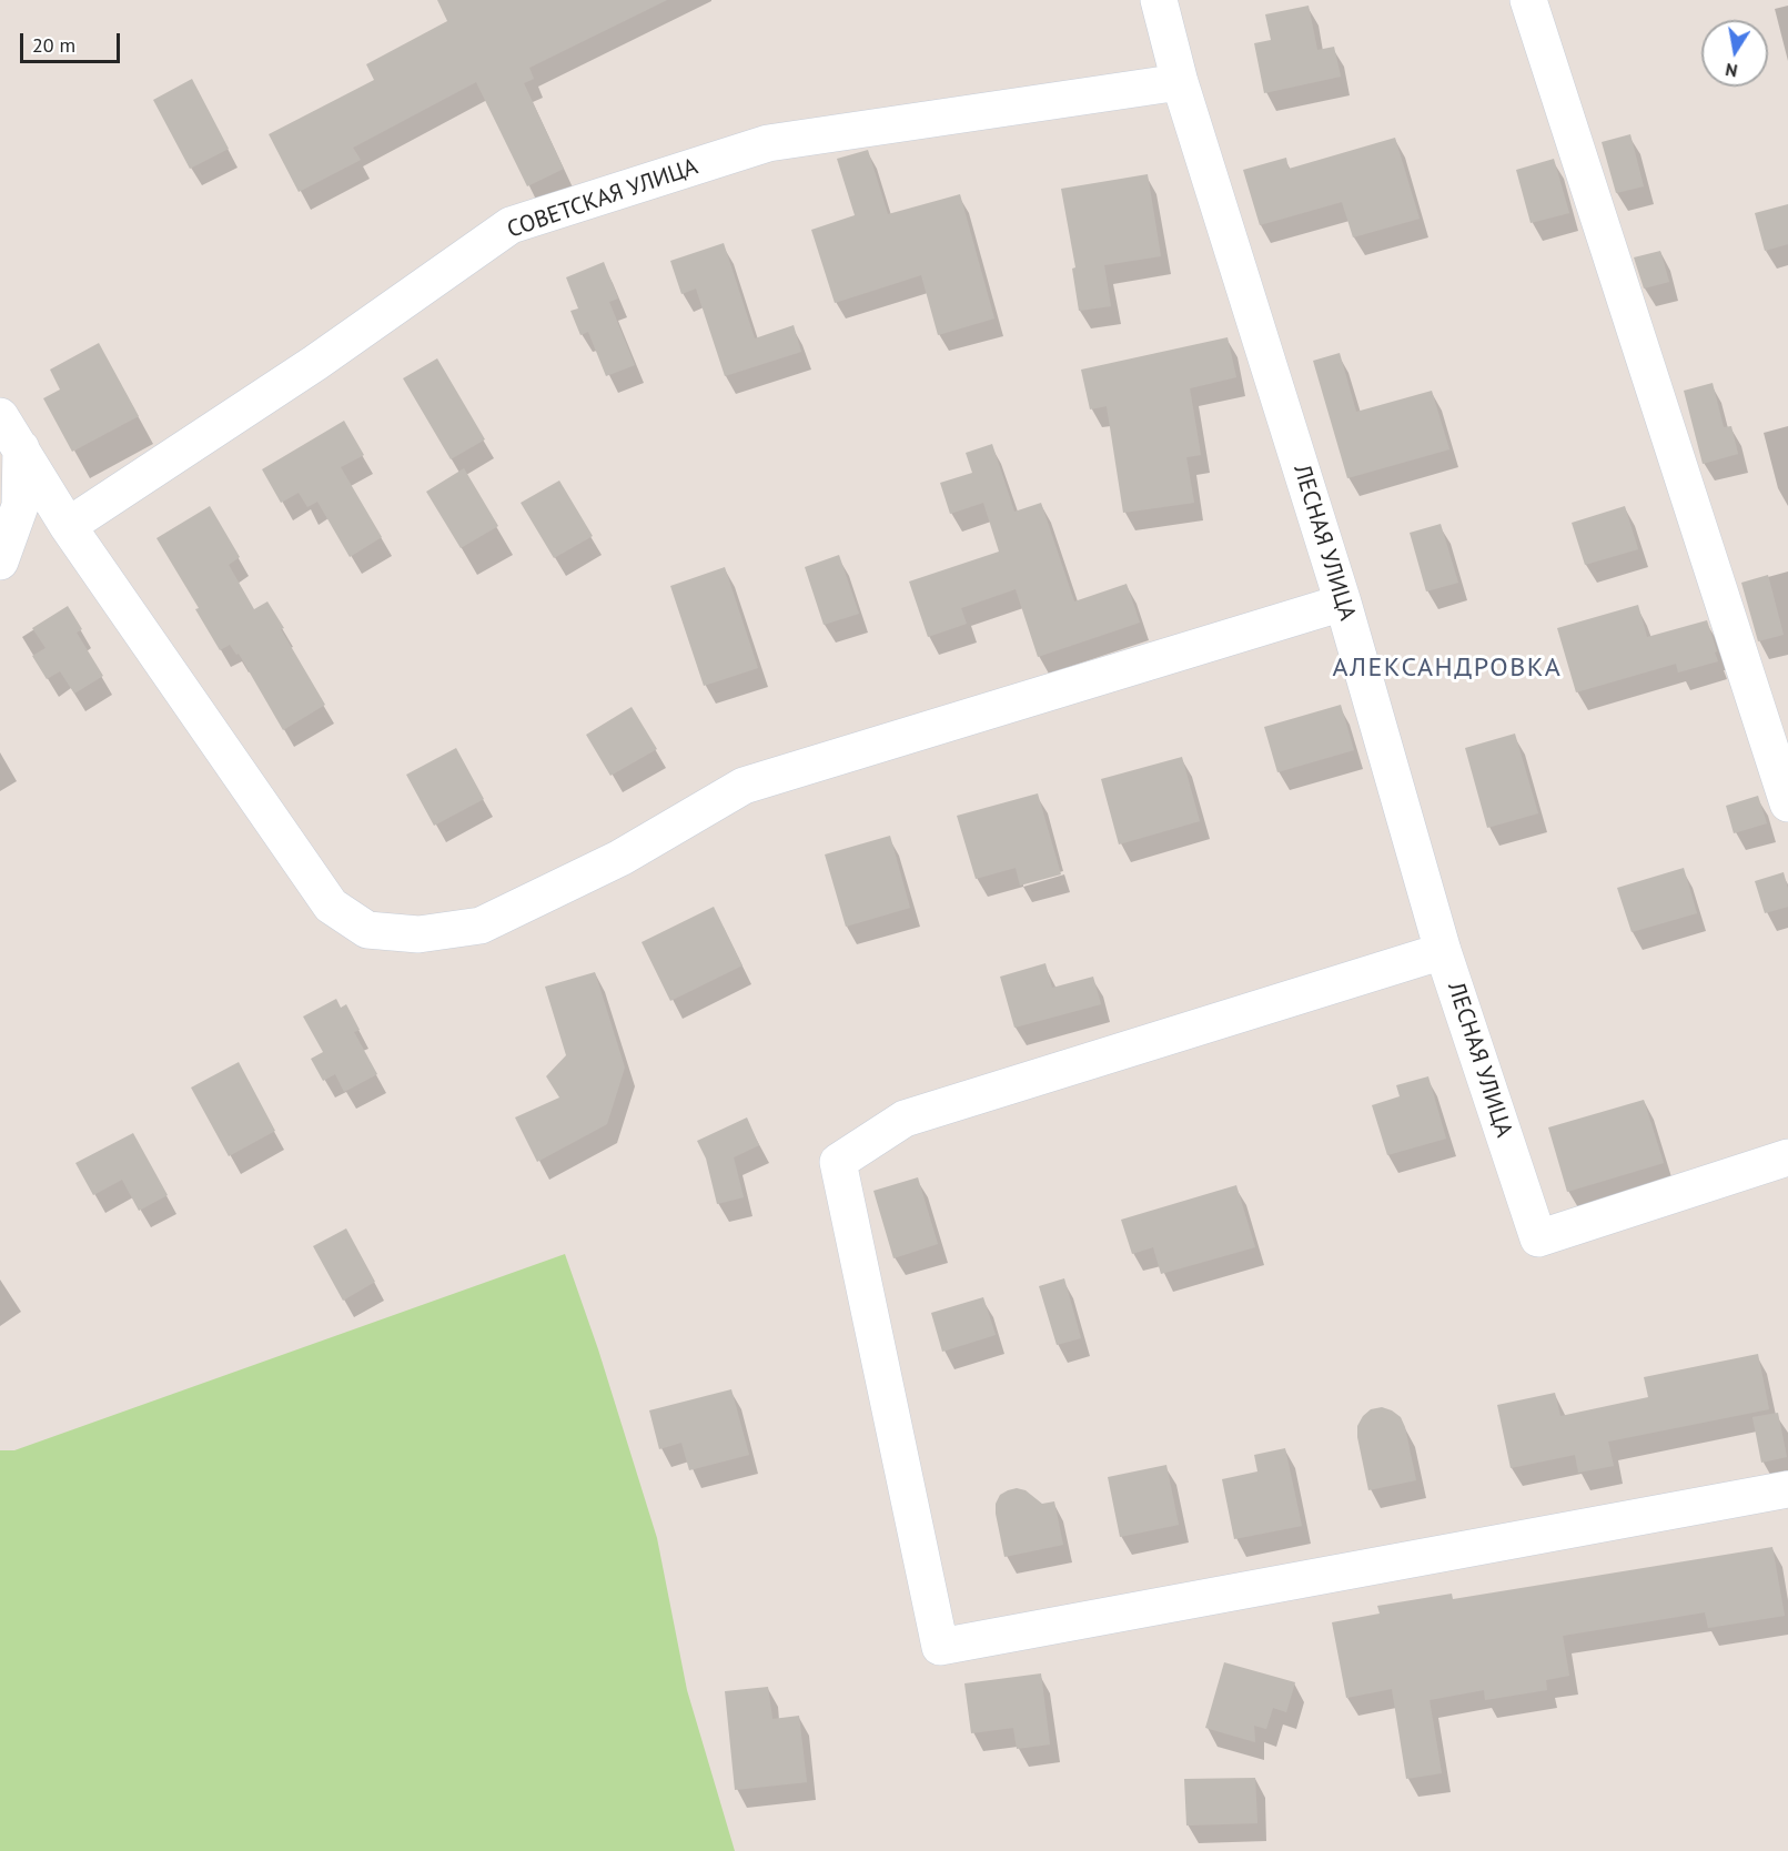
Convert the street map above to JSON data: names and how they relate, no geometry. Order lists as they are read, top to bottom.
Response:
{
  "streets": {
    "street": ["СОВЕТСКАЯ УЛИЦА", "ЛЕСНАЯ УЛИЦА"]
  },
  "crossings": [
    ["СОВЕТСКАЯ УЛИЦА", "ЛЕСНАЯ УЛИЦА"]
  ],
  "districts": ["АЛЕКСАНДРОВКА"],
  "scale_bar": "20 m",
  "north": "bottom"
}
